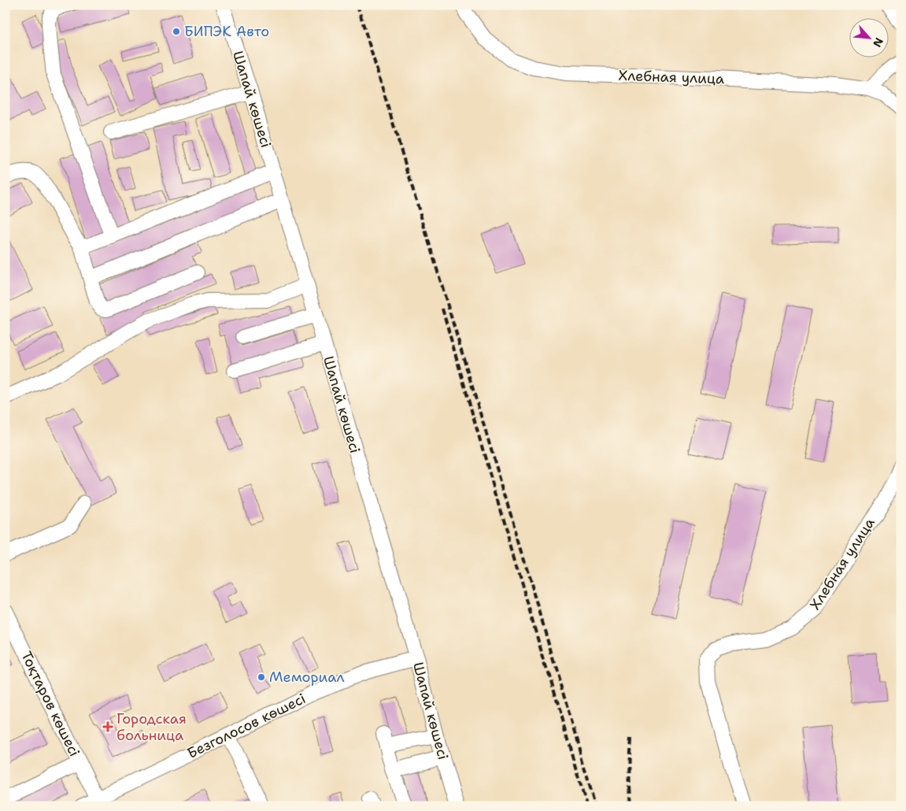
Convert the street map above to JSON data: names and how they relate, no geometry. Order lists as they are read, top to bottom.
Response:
{
  "streets": {
    "street": [
      "Хлебная улица",
      "Шапай көшесі",
      "Тоқтаров көшесі",
      "Безголосов көшесі"
    ]
  },
  "crossings": [
    ["Шапай көшесі", "Безголосов көшесі"],
    ["Тоқтаров көшесі", "Безголосов көшесі"]
  ],
  "places": {
    "other": ["БИПЭК Авто", "Мемориал"],
    "health": ["Городская больница"]
  },
  "north": "bottom right"
}
